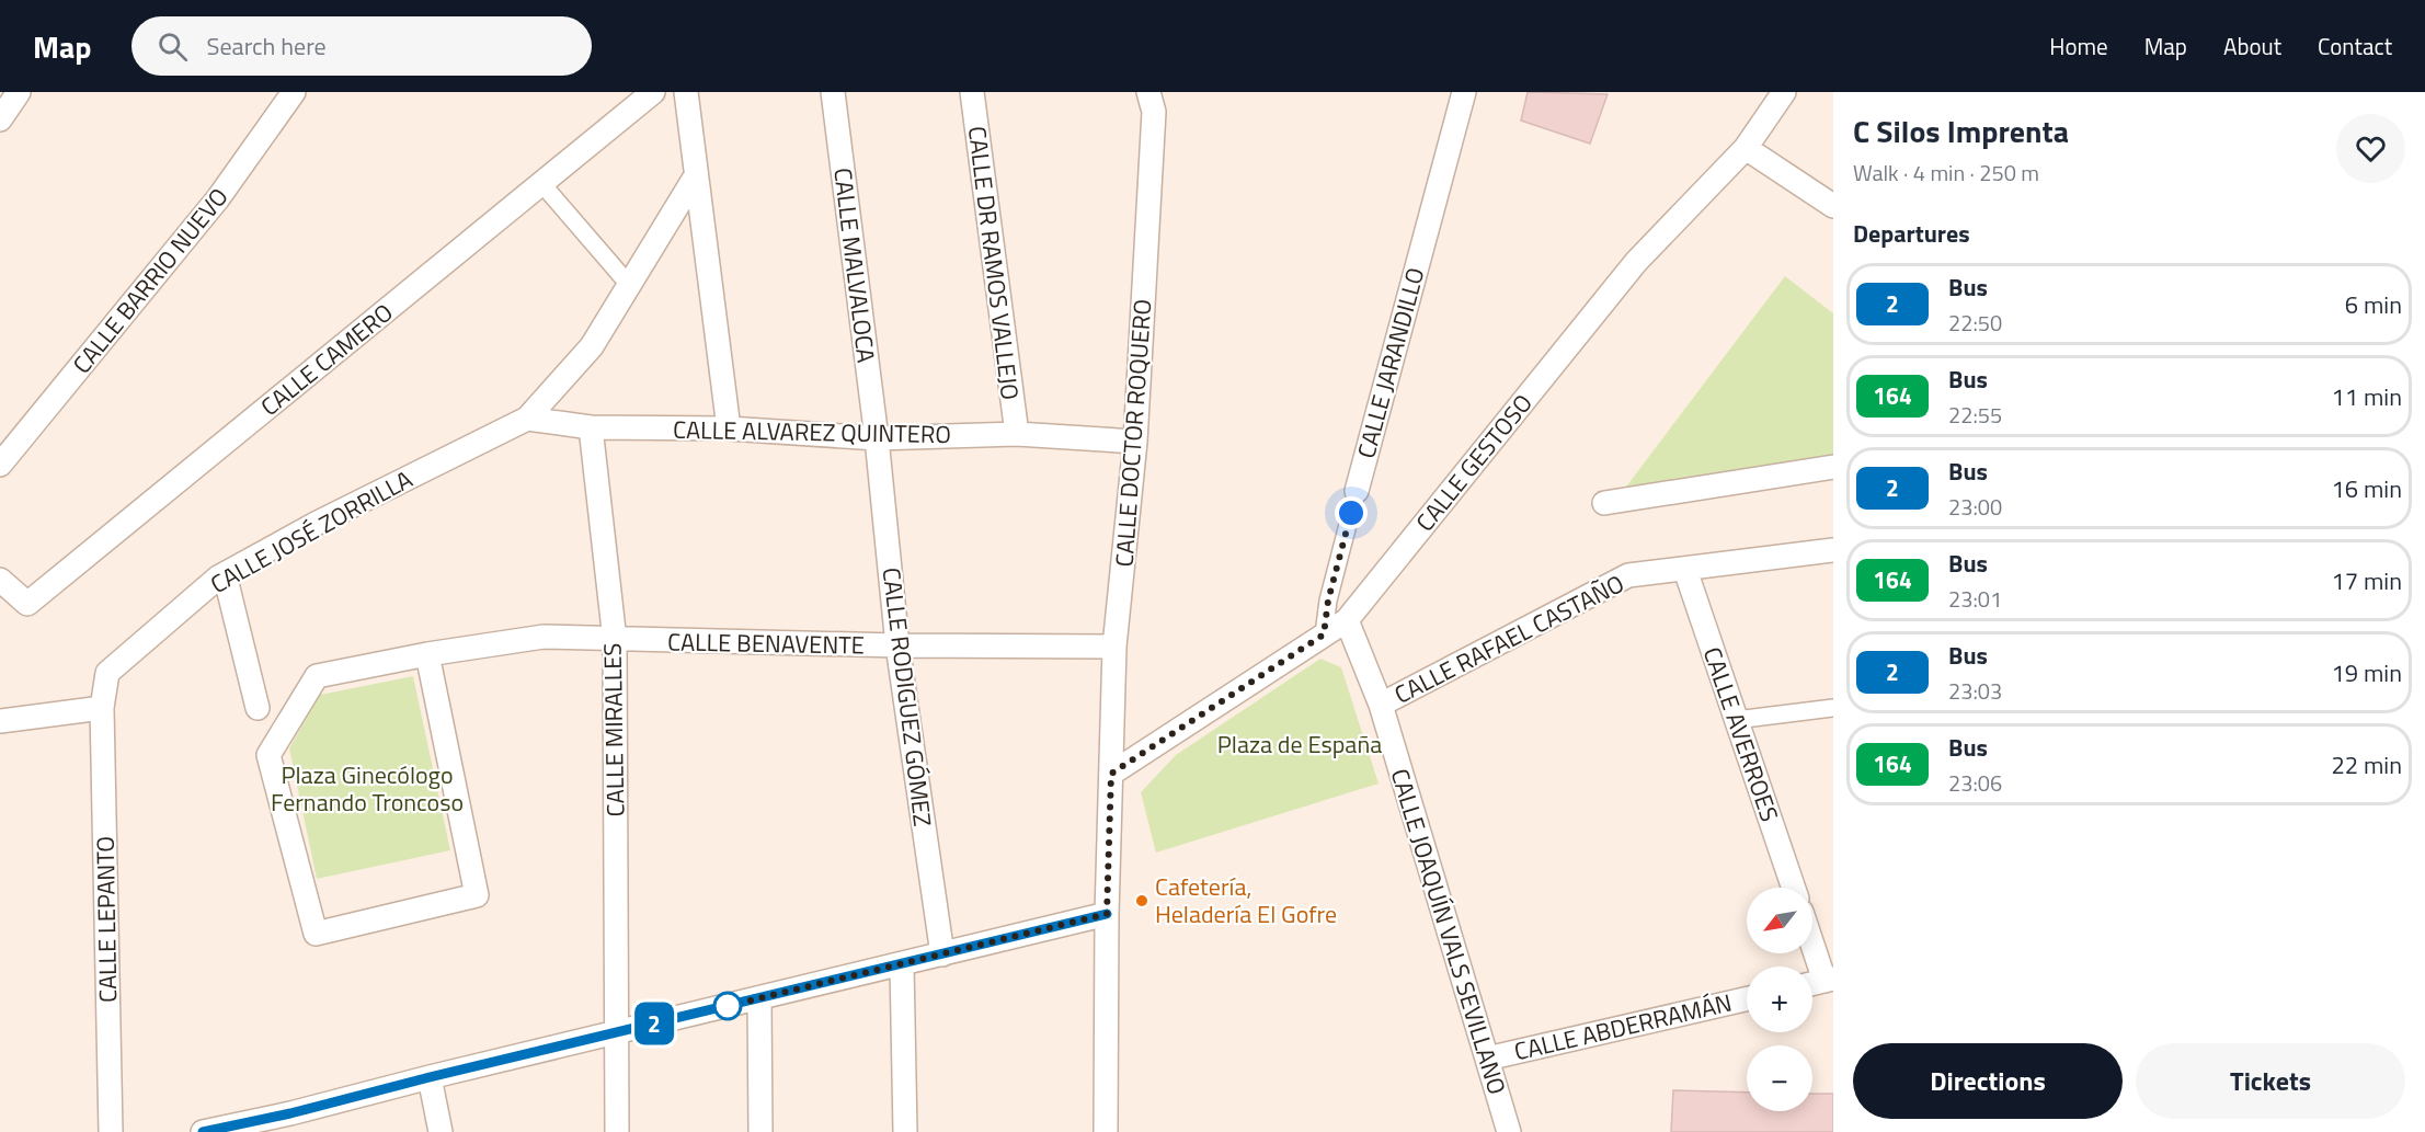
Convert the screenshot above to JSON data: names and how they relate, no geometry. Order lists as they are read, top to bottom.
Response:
{
  "streets": {
    "street": [
      "CALLE DR RAMOS VALLEJO",
      "CALLE MALVALOCA",
      "CALLE BARRIO NUEVO",
      "CALLE CAMERO",
      "CALLE JARANDILLO",
      "CALLE ALVAREZ QUINTERO",
      "CALLE DOCTOR ROQUERO",
      "CALLE GESTOSO",
      "CALLE JOSÉ ZORRILLA",
      "CALLE RAFAEL CASTAÑO",
      "CALLE BENAVENTE",
      "CALLE RODIGUEZ GÓMEZ",
      "CALLE MIRALLES",
      "CALLE AVERROES",
      "CALLE LEPANTO",
      "CALLE JOAQUÍN VALS SEVILLANO",
      "CALLE ABDERRAMÁN"
    ]
  },
  "crossings": [
    ["CALLE DR RAMOS VALLEJO", "CALLE ALVAREZ QUINTERO"],
    ["CALLE MALVALOCA", "CALLE ALVAREZ QUINTERO"],
    ["CALLE MALVALOCA", "CALLE RODIGUEZ GÓMEZ"],
    ["CALLE JARANDILLO", "CALLE GESTOSO"],
    ["CALLE ALVAREZ QUINTERO", "CALLE DOCTOR ROQUERO"],
    ["CALLE ALVAREZ QUINTERO", "CALLE JOSÉ ZORRILLA"],
    ["CALLE ALVAREZ QUINTERO", "CALLE RODIGUEZ GÓMEZ"],
    ["CALLE ALVAREZ QUINTERO", "CALLE MIRALLES"],
    ["CALLE DOCTOR ROQUERO", "CALLE GESTOSO"],
    ["CALLE DOCTOR ROQUERO", "CALLE BENAVENTE"],
    ["CALLE GESTOSO", "CALLE JOAQUÍN VALS SEVILLANO"],
    ["CALLE JOSÉ ZORRILLA", "CALLE LEPANTO"],
    ["CALLE RAFAEL CASTAÑO", "CALLE AVERROES"],
    ["CALLE RAFAEL CASTAÑO", "CALLE JOAQUÍN VALS SEVILLANO"],
    ["CALLE BENAVENTE", "CALLE RODIGUEZ GÓMEZ"],
    ["CALLE BENAVENTE", "CALLE MIRALLES"],
    ["CALLE JOAQUÍN VALS SEVILLANO", "CALLE ABDERRAMÁN"]
  ],
  "parks": ["Plaza de España", "Plaza Ginecólogo Fernando Troncoso"],
  "places": ["Cafetería, Heladería El Gofre"],
  "lines": ["bus line 2"],
  "north": "bottom left",
  "page": {
    "header": "Map",
    "search": "Search here",
    "nav": [
      "Home",
      "Map",
      "About",
      "Contact"
    ],
    "on_map": "2",
    "heading": [
      ["C Silos Imprenta", "Walk · 4 min · 250 m"],
      "Departures"
    ],
    "list": [
      {
        "mark": "2",
        "name": "Bus",
        "note": "22:50",
        "value": "6 min"
      },
      {
        "mark": "164",
        "name": "Bus",
        "note": "22:55",
        "value": "11 min"
      },
      {
        "mark": "2",
        "name": "Bus",
        "note": "23:00",
        "value": "16 min"
      },
      {
        "mark": "164",
        "name": "Bus",
        "note": "23:01",
        "value": "17 min"
      },
      {
        "mark": "2",
        "name": "Bus",
        "note": "23:03",
        "value": "19 min"
      },
      {
        "mark": "164",
        "name": "Bus",
        "note": "23:06",
        "value": "22 min"
      }
    ],
    "map_buttons": ["+", "−"],
    "buttons": ["Directions", "Tickets"]
  }
}
